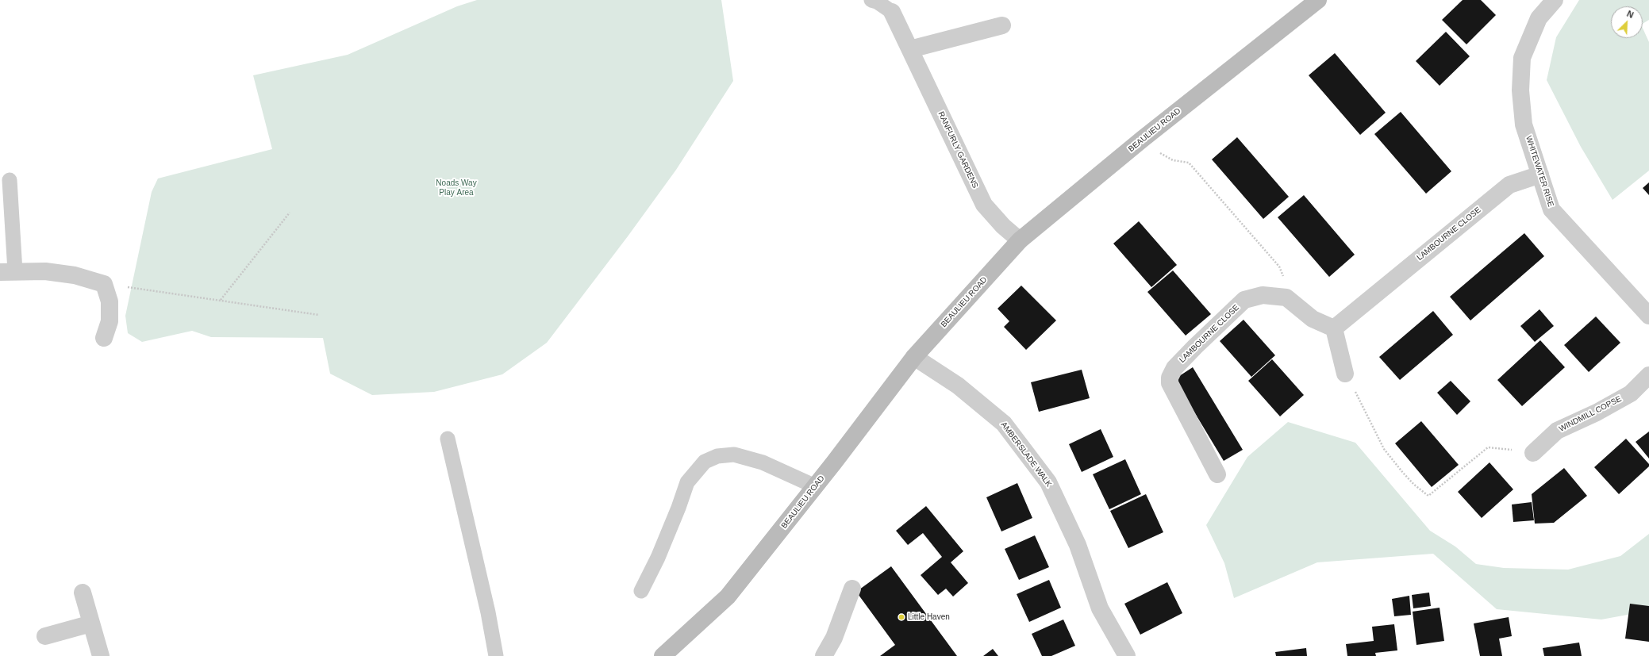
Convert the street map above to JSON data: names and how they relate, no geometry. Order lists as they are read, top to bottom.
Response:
{
  "streets": {
    "street": [
      "BEAULIEU ROAD",
      "RANFURLY GARDENS",
      "WHITEWATER RISE",
      "LAMBOURNE CLOSE",
      "WINDMILL COPSE",
      "AMBERSLADE WALK"
    ]
  },
  "crossings": [
    ["BEAULIEU ROAD", "RANFURLY GARDENS"],
    ["BEAULIEU ROAD", "AMBERSLADE WALK"],
    ["WHITEWATER RISE", "LAMBOURNE CLOSE"]
  ],
  "parks": ["Noads Way Play Area"],
  "places": ["Little Haven"],
  "north": "top right"
}
